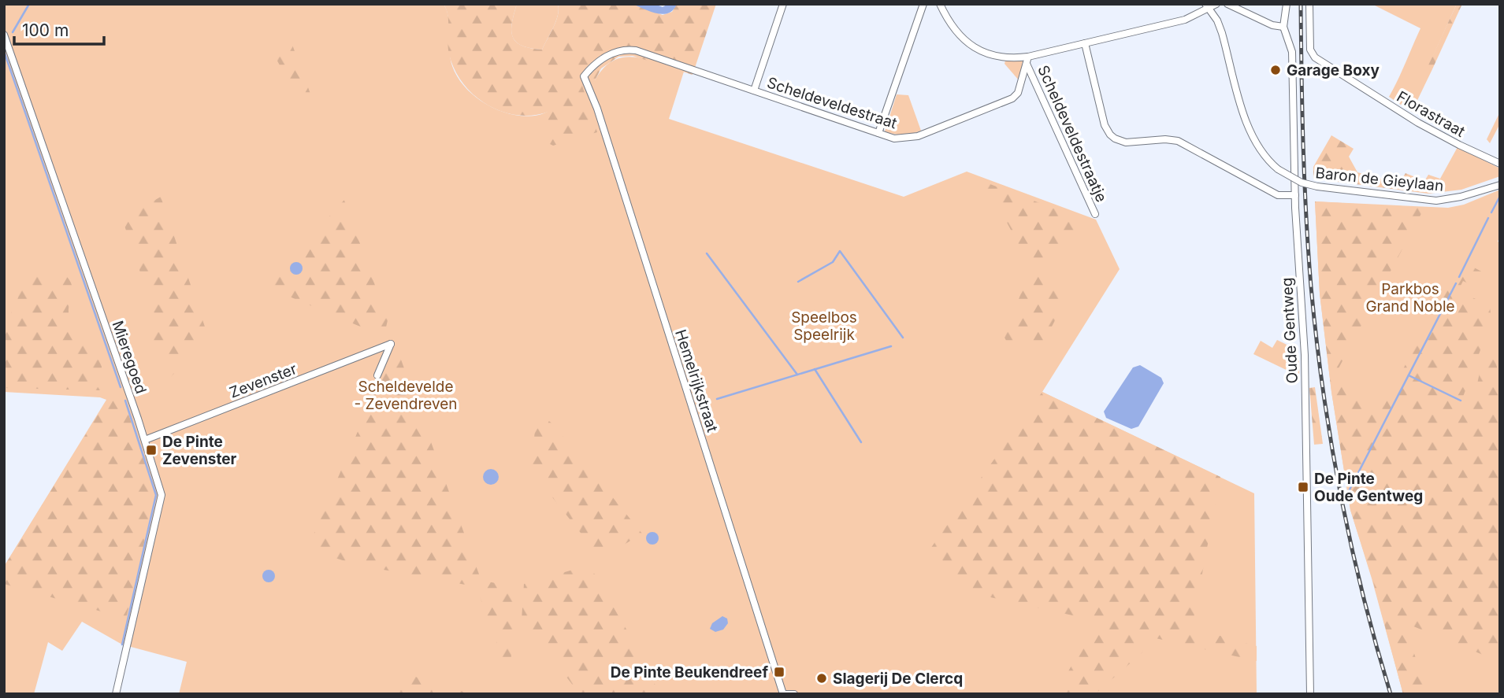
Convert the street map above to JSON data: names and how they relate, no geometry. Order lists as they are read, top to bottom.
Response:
{
  "streets": {
    "street": [
      "Scheldeveldestraat",
      "Florastraat",
      "Scheldeveldestraatje",
      "Baron de Gieylaan",
      "Oude Gentweg",
      "Mieregoed",
      "Zevenster",
      "Hemelrijkstraat"
    ]
  },
  "crossings": [
    ["Scheldeveldestraat", "Scheldeveldestraatje"],
    ["Scheldeveldestraat", "Hemelrijkstraat"],
    ["Mieregoed", "Zevenster"]
  ],
  "parks": ["Parkbos Grand Noble", "Speelbos Speelrijk", "Scheldevelde - Zevendreven"],
  "places": {
    "other": ["Garage Boxy", "Slagerij De Clercq"],
    "transit": ["De Pinte Zevenster", "De Pinte Oude Gentweg", "De Pinte Beukendreef"]
  },
  "scale_bar": "100 m"
}
